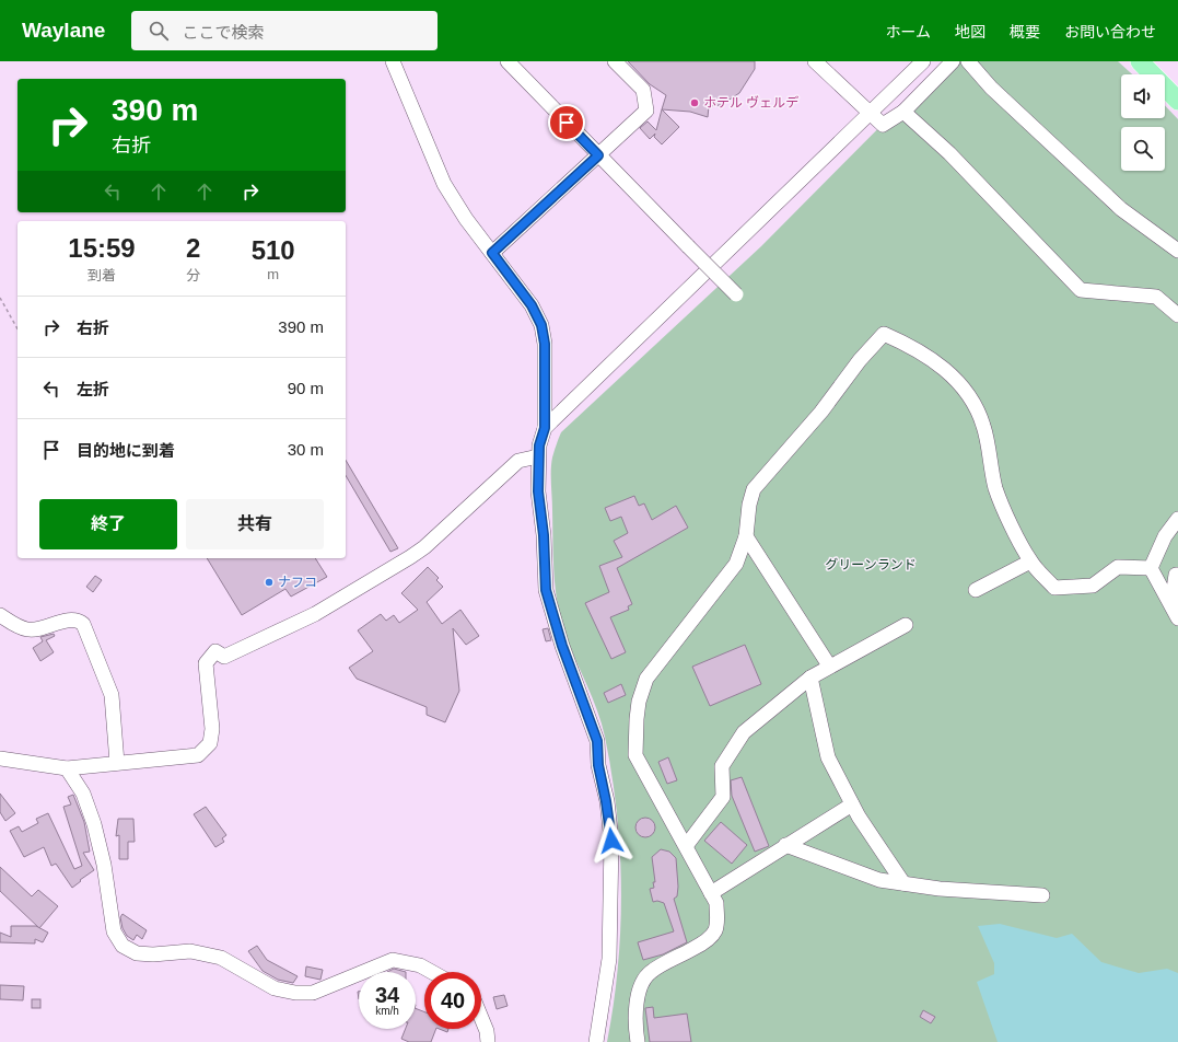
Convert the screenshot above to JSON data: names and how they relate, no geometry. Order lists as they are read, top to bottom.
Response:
{
  "parks": ["グリーンランド"],
  "places": ["ホテル ヴェルデ", "ナフコ"],
  "page": {
    "header": "Waylane",
    "search": "ここで検索",
    "nav": [
      "ホーム",
      "地図",
      "概要",
      "お問い合わせ"
    ],
    "turn": ["390 m", "右折"],
    "eta": [
      "15:59",
      "到着",
      "2",
      "分",
      "510",
      "m"
    ],
    "list": [
      {
        "name": "右折",
        "value": "390 m"
      },
      {
        "name": "左折",
        "value": "90 m"
      },
      {
        "name": "目的地に到着",
        "value": "30 m"
      }
    ],
    "buttons": ["終了", "共有"],
    "speed": "34 km/h",
    "limit": "40"
  }
}
